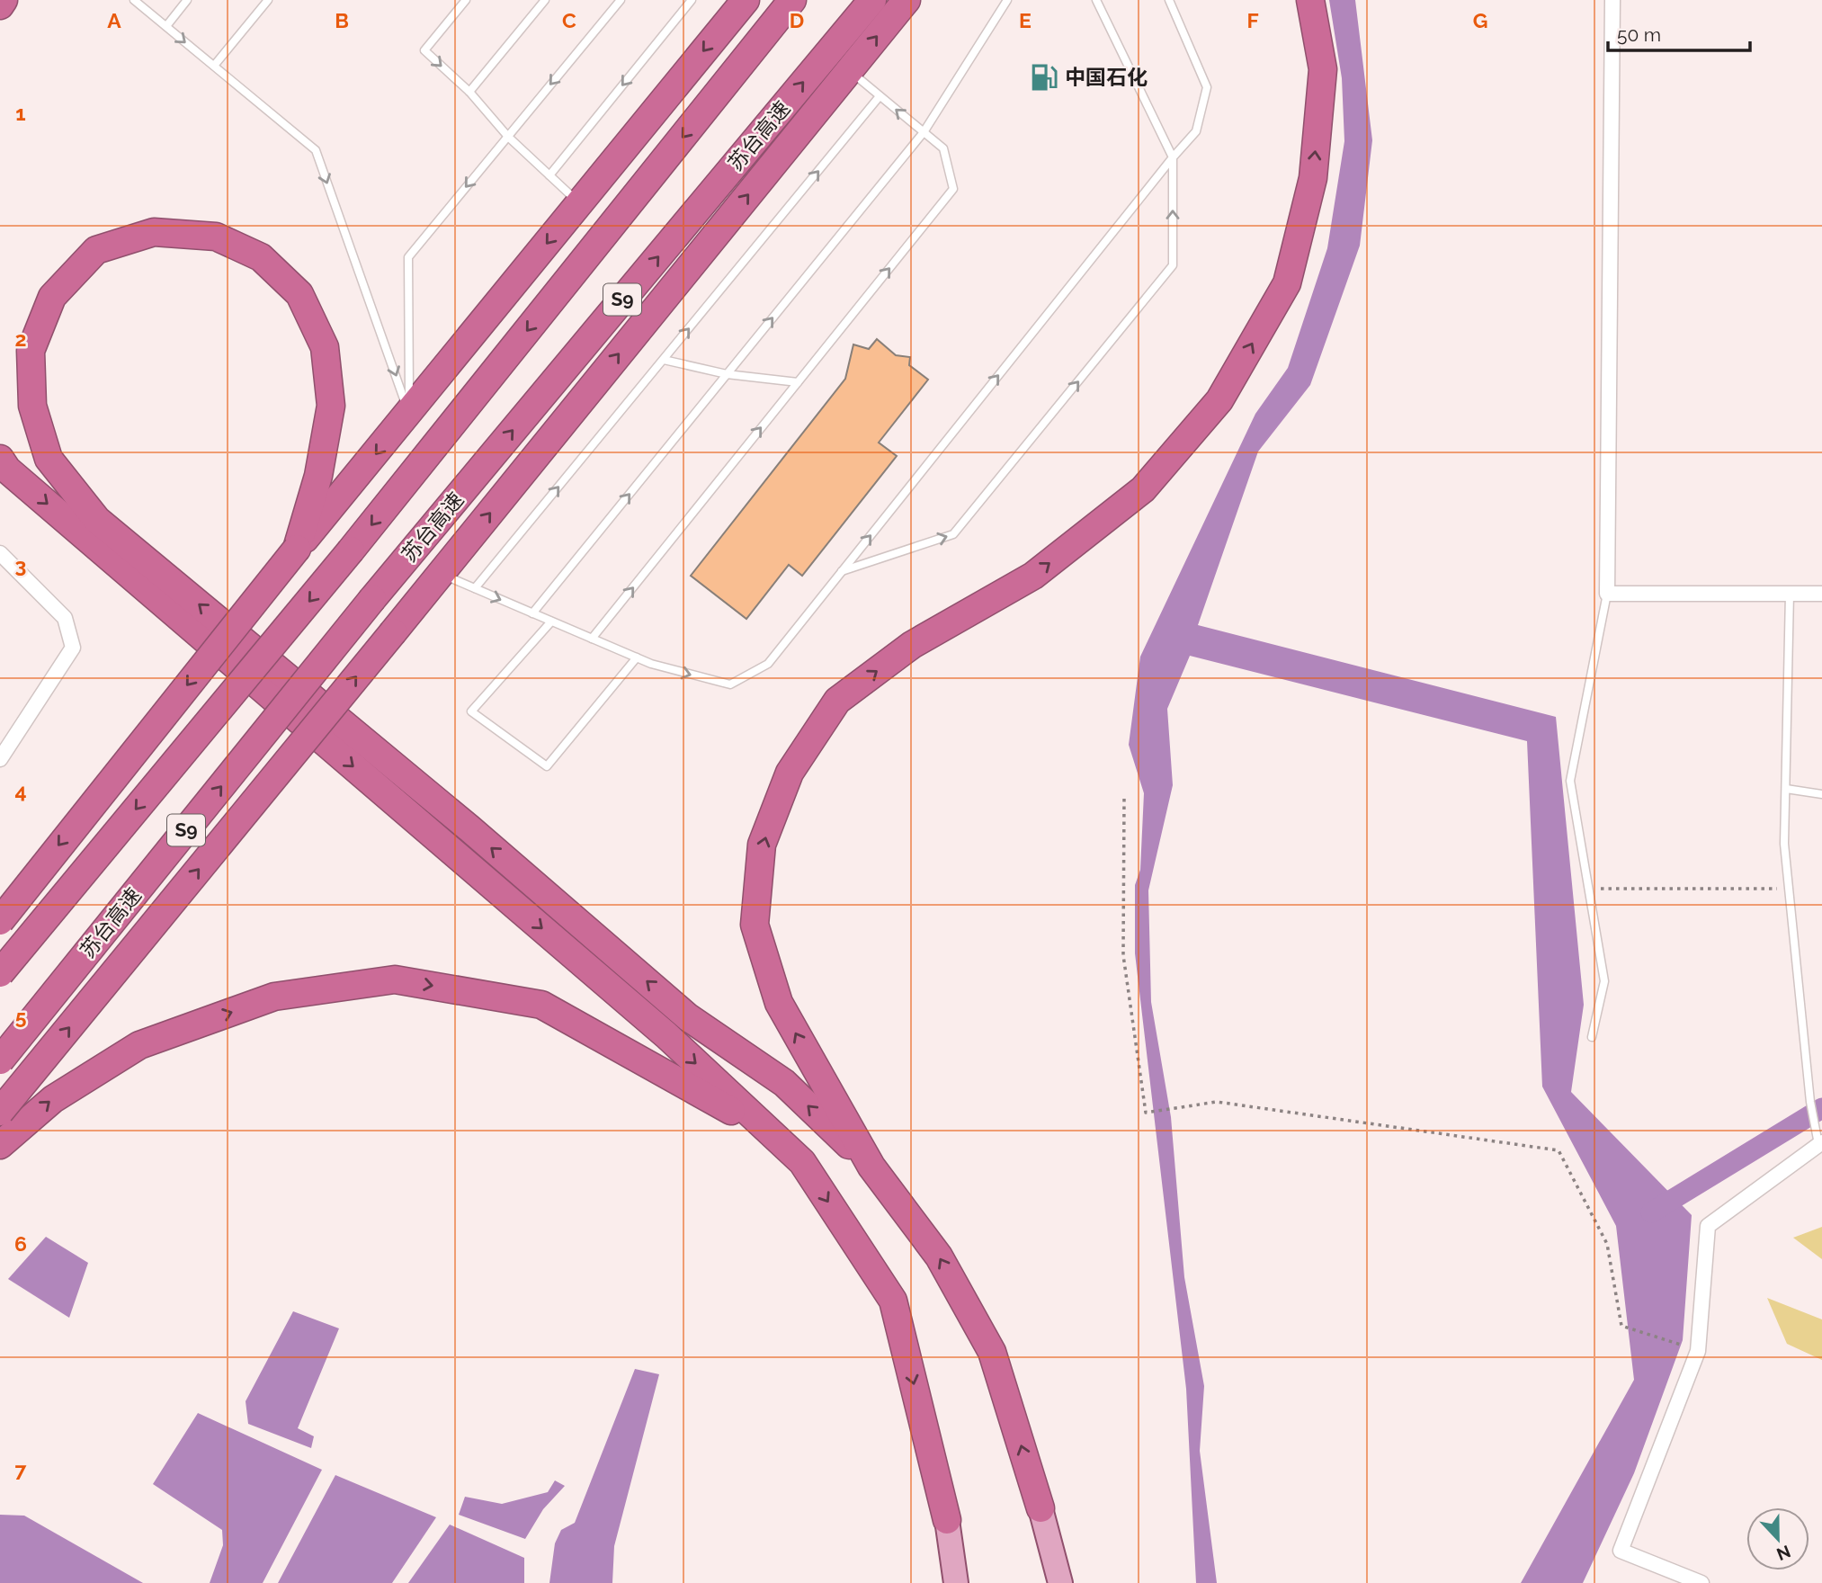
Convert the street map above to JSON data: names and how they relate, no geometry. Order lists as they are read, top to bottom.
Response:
{
  "streets": {
    "highway": ["苏台高速", "S9"]
  },
  "places": {
    "fuel station": ["中国石化"]
  },
  "scale_bar": "50 m",
  "north": "bottom",
  "grid": {
    "columns": [
      "A",
      "B",
      "C",
      "D",
      "E",
      "F",
      "G"
    ],
    "rows": [
      "1",
      "2",
      "3",
      "4",
      "5",
      "6",
      "7"
    ]
  }
}
